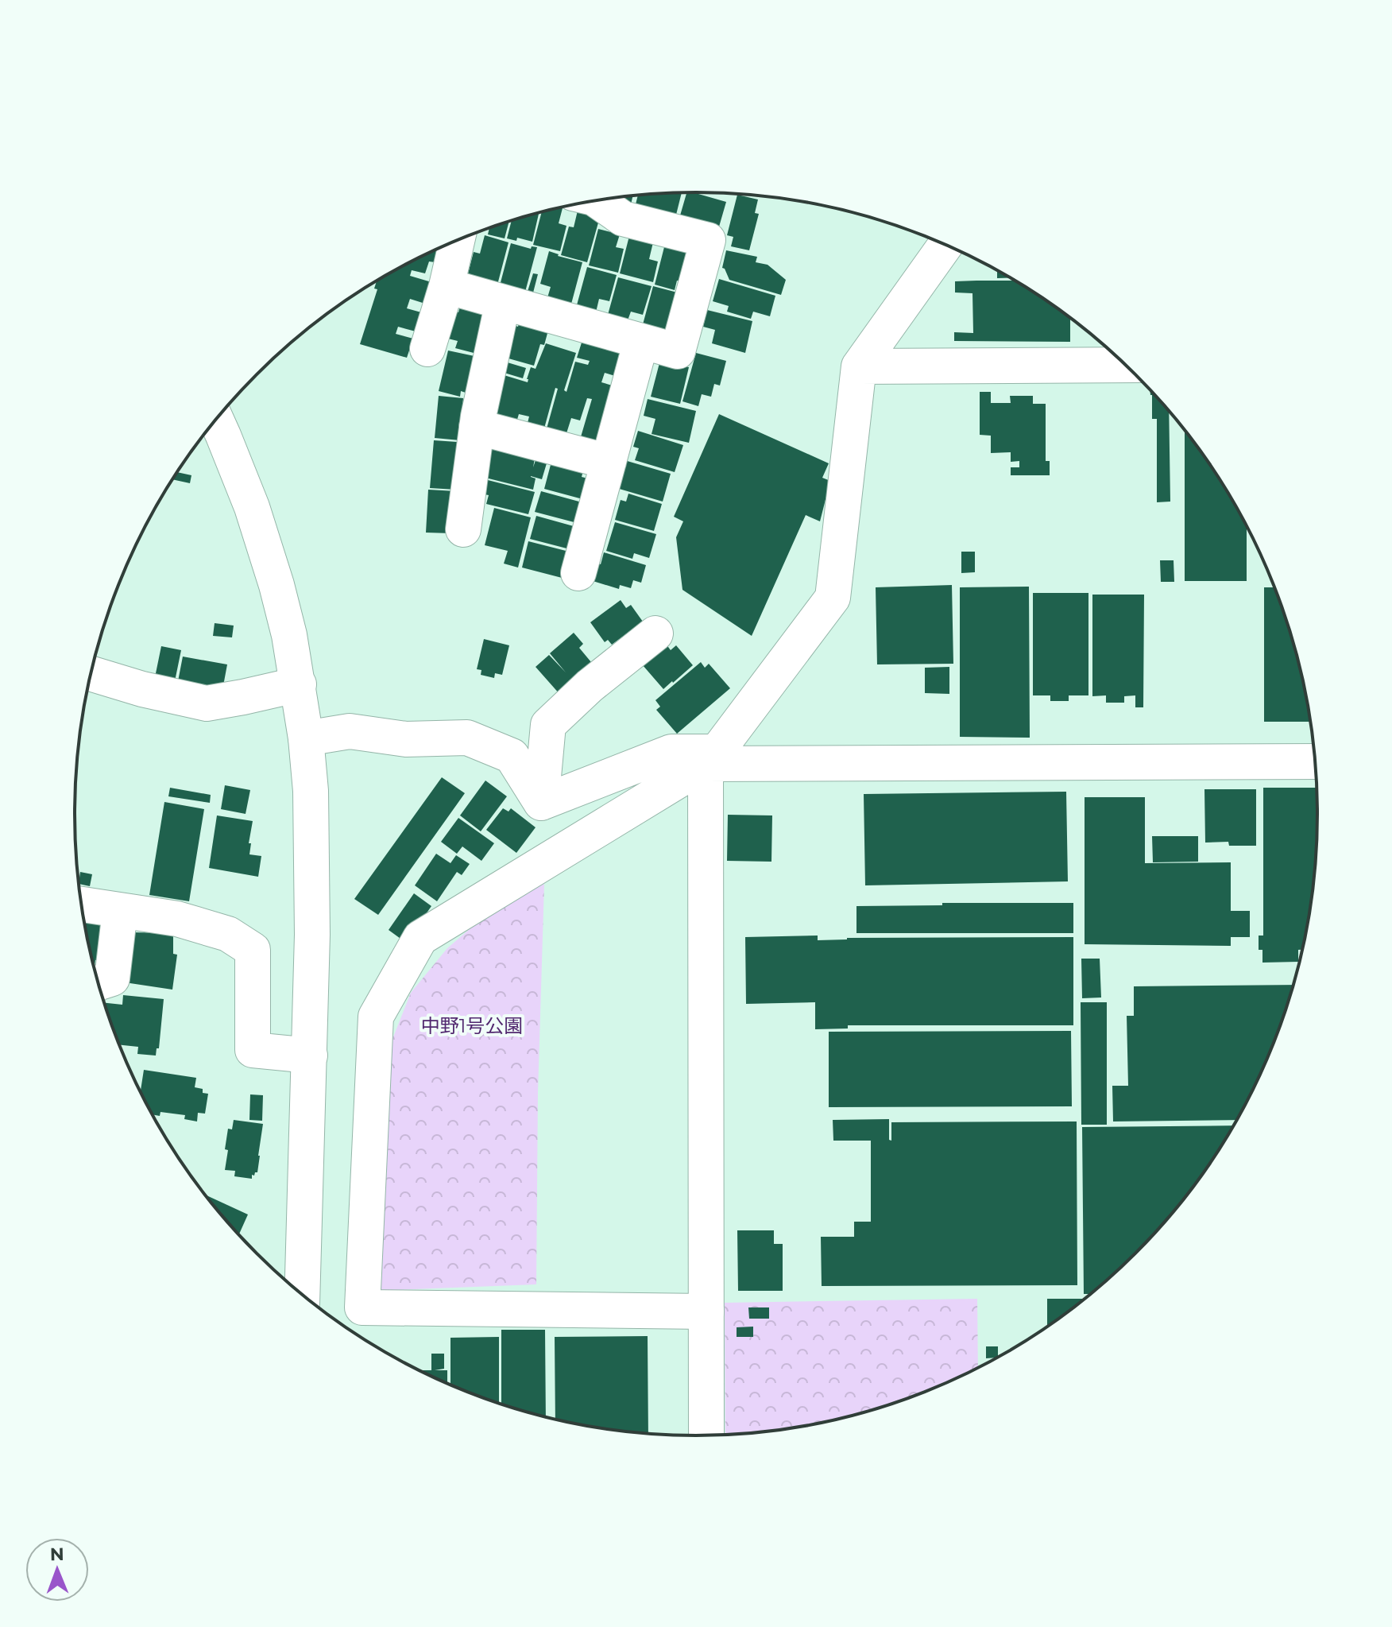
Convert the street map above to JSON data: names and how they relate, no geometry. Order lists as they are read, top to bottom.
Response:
{
  "parks": ["中野1号公園"],
  "north": "top"
}
